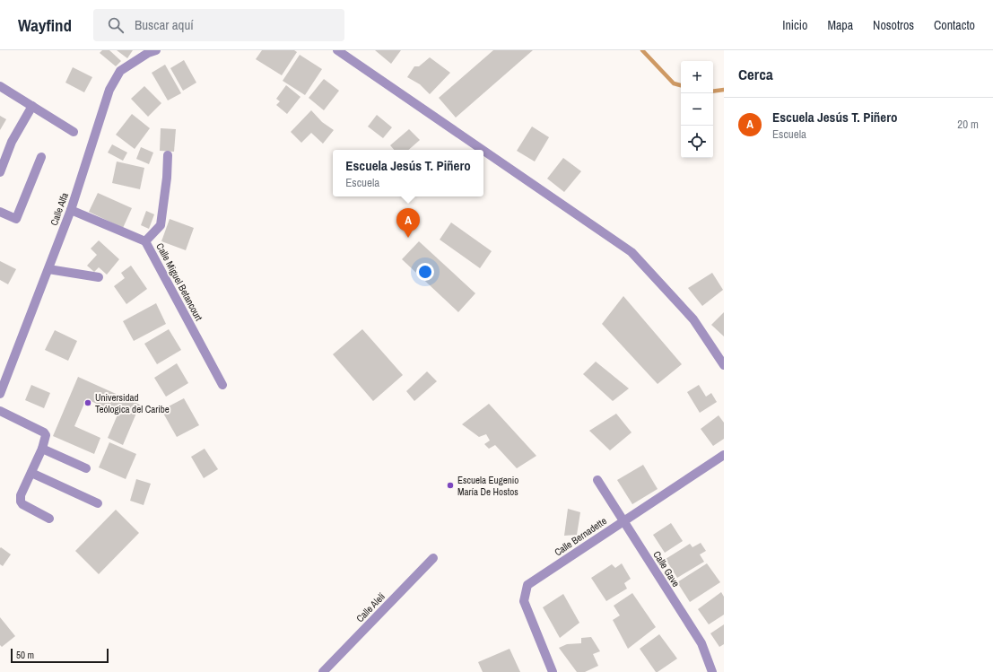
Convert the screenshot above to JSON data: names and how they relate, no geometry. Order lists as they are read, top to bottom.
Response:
{
  "streets": {
    "street": [
      "Calle Alfa",
      "Calle Miguel Betancourt",
      "Calle Bernadette",
      "Calle Gave",
      "Calle Alelí"
    ]
  },
  "crossings": [
    ["Calle Alfa", "Calle Miguel Betancourt"],
    ["Calle Bernadette", "Calle Gave"]
  ],
  "places": ["Universidad Teólogica del Caribe", "Escuela Eugenio María De Hostos"],
  "scale_bar": "50 m",
  "page": {
    "header": "Wayfind",
    "search": "Buscar aquí",
    "nav": [
      "Inicio",
      "Mapa",
      "Nosotros",
      "Contacto"
    ],
    "heading": "Cerca",
    "map_buttons": ["+", "−"],
    "list": [
      {
        "mark": "A",
        "name": "Escuela Jesús T. Piñero",
        "note": "Escuela",
        "value": "20 m"
      }
    ],
    "popup": ["Escuela Jesús T. Piñero", "Escuela"],
    "pins": "A",
    "scale": "50 m"
  }
}
